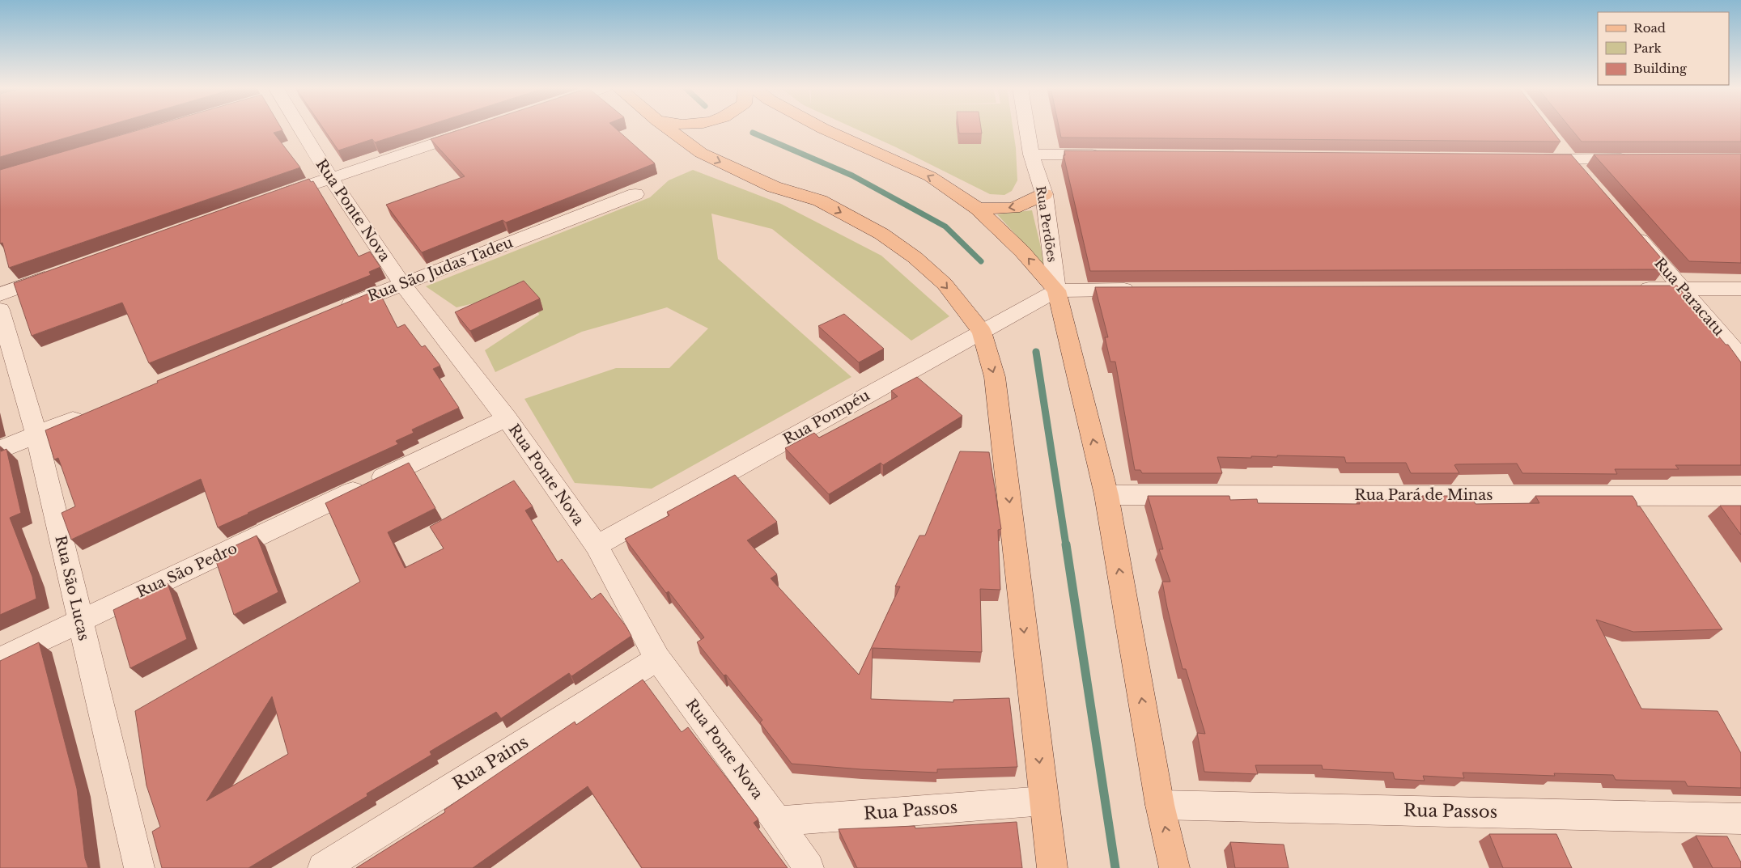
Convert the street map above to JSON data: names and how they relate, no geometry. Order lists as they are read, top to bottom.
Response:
{
  "streets": {
    "street": [
      "Rua Ponte Nova",
      "Rua Perdões",
      "Rua São Judas Tadeu",
      "Rua Paracatu",
      "Rua Pompéu",
      "Rua Pará de Minas",
      "Rua São Pedro",
      "Rua São Lucas",
      "Rua Pains",
      "Rua Passos"
    ]
  },
  "crossings": [
    ["Rua Ponte Nova", "Rua São Judas Tadeu"],
    ["Rua Ponte Nova", "Rua Pompéu"],
    ["Rua Ponte Nova", "Rua São Pedro"],
    ["Rua Ponte Nova", "Rua Pains"],
    ["Rua Ponte Nova", "Rua Passos"],
    ["Rua Perdões", "Rua Pompéu"],
    ["Rua São Pedro", "Rua São Lucas"]
  ],
  "legend": ["Road", "Park", "Building"]
}
